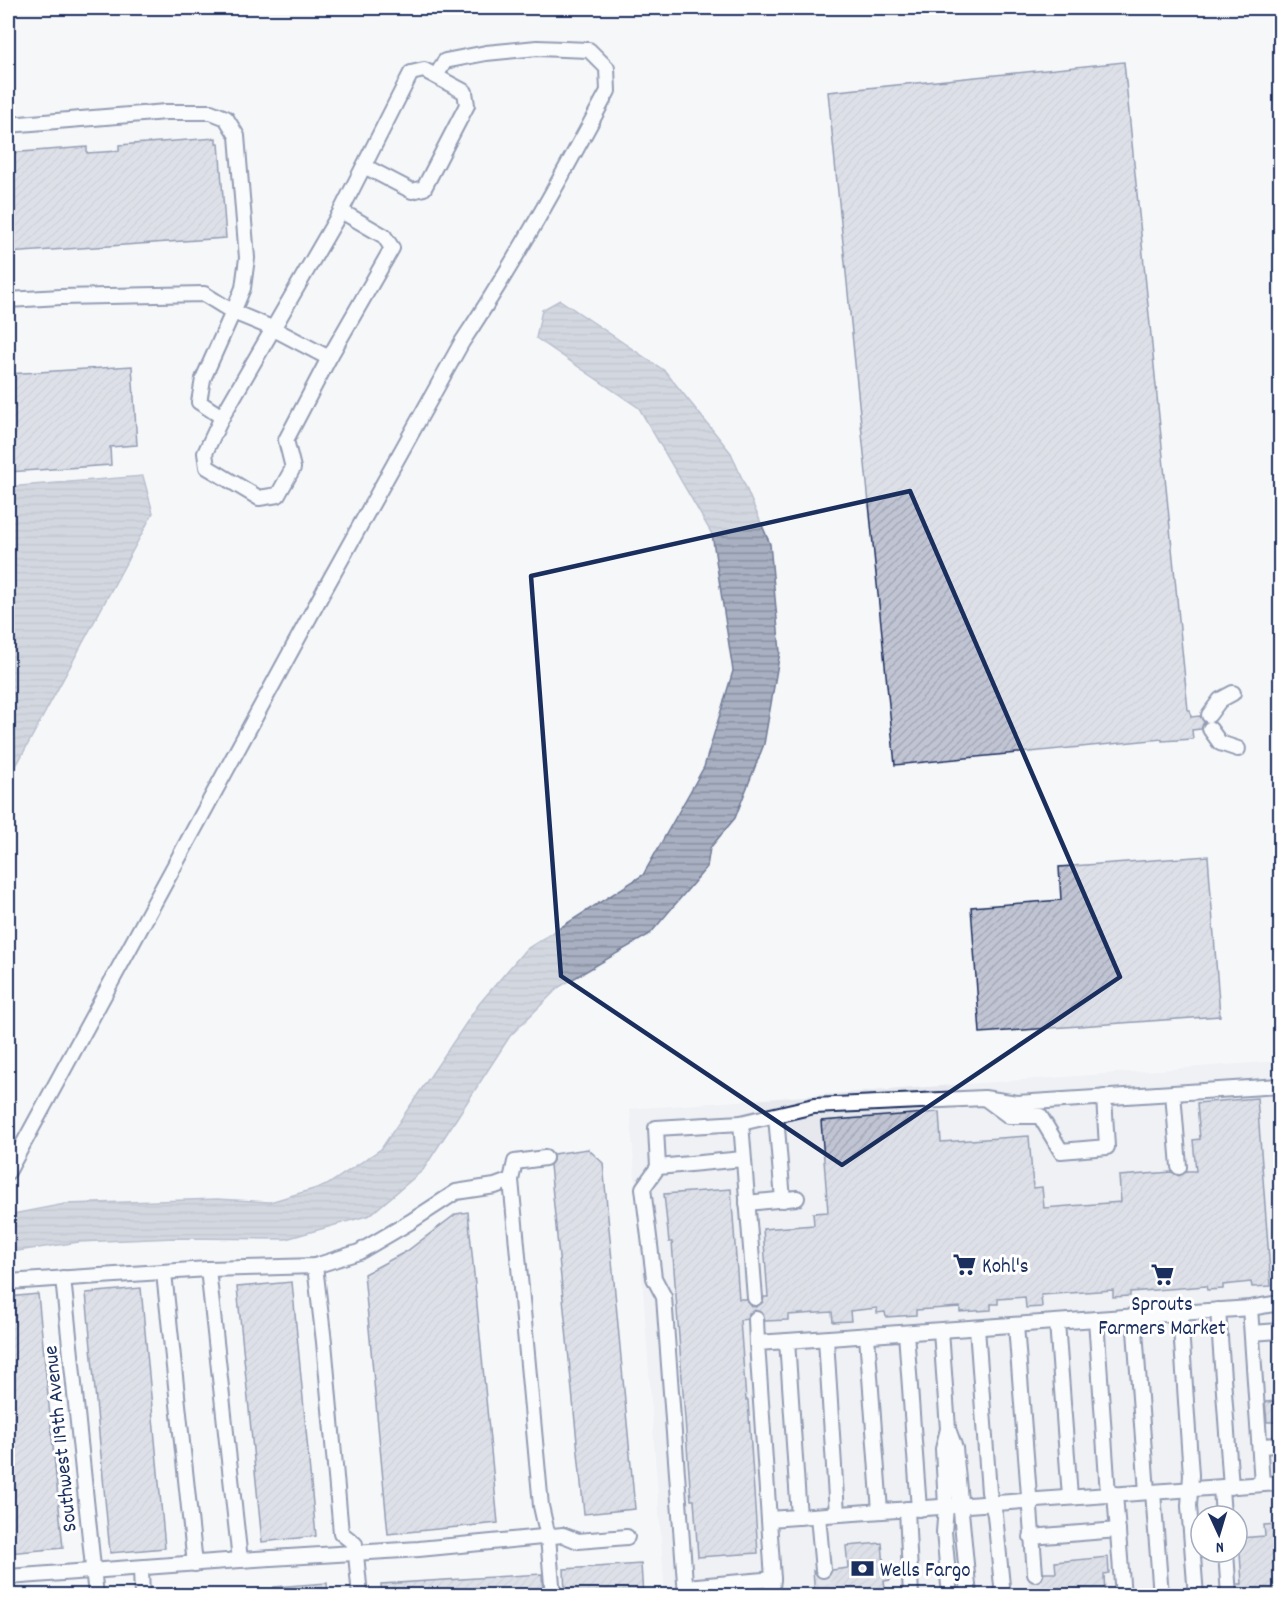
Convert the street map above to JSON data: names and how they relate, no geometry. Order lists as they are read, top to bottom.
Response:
{
  "streets": {
    "street": ["Southwest 119th Avenue"]
  },
  "places": {
    "supermarket": ["Kohl's", "Sprouts Farmers Market"],
    "bank": ["Wells Fargo"]
  },
  "north": "bottom"
}
